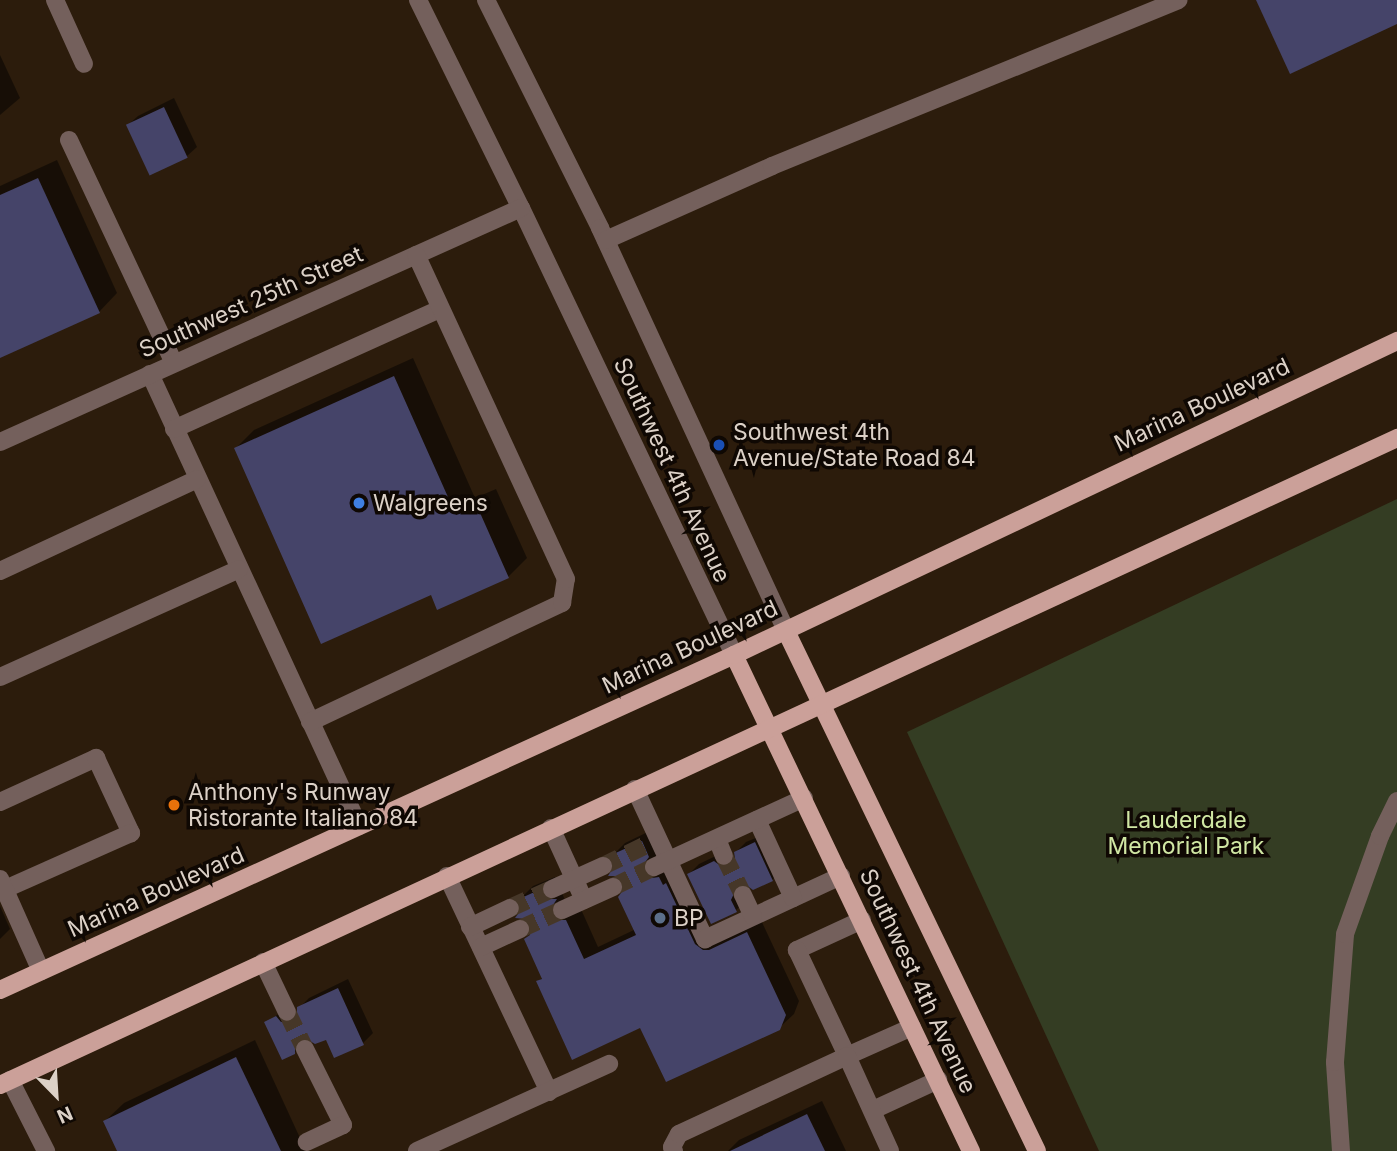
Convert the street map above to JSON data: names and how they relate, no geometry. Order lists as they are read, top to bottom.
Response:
{
  "streets": {
    "main road": ["Marina Boulevard", "Southwest 4th Avenue"],
    "street": ["Southwest 25th Street"]
  },
  "crossings": [
    ["Southwest 25th Street", "Southwest 4th Avenue"],
    ["Marina Boulevard", "Southwest 4th Avenue"]
  ],
  "parks": ["Lauderdale Memorial Park"],
  "places": [
    "Southwest 4th Avenue/State Road 84",
    "Walgreens",
    "Anthony's Runway Ristorante Italiano 84",
    "BP"
  ],
  "north": "bottom right"
}
